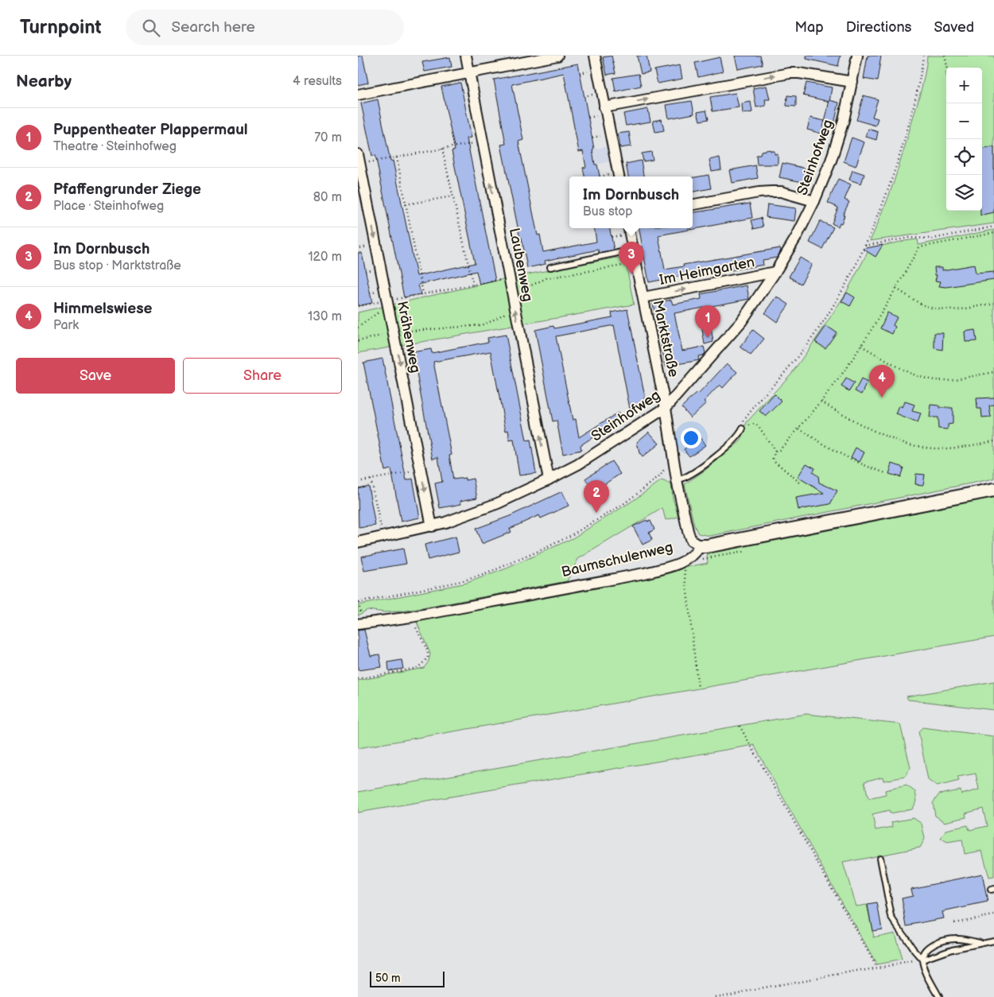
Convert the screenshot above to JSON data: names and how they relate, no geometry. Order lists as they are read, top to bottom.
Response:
{
  "streets": {
    "street": [
      "Steinhofweg",
      "Laubenweg",
      "Im Heimgarten",
      "Krähenweg",
      "Marktstraße",
      "Baumschulenweg"
    ]
  },
  "crossings": [
    ["Steinhofweg", "Laubenweg"],
    ["Steinhofweg", "Im Heimgarten"],
    ["Steinhofweg", "Krähenweg"],
    ["Steinhofweg", "Marktstraße"],
    ["Im Heimgarten", "Marktstraße"],
    ["Marktstraße", "Baumschulenweg"]
  ],
  "one_way": ["Laubenweg", "Krähenweg"],
  "scale_bar": "50 m",
  "page": {
    "header": "Turnpoint",
    "search": "Search here",
    "nav": ["Map", "Directions", "Saved"],
    "heading": ["Nearby", "4 results"],
    "map_buttons": ["+", "−"],
    "list": [
      {
        "mark": "1",
        "name": "Puppentheater Plappermaul",
        "note": "Theatre · Steinhofweg",
        "value": "70 m"
      },
      {
        "mark": "2",
        "name": "Pfaffengrunder Ziege",
        "note": "Place · Steinhofweg",
        "value": "80 m"
      },
      {
        "mark": "3",
        "name": "Im Dornbusch",
        "note": "Bus stop · Marktstraße",
        "value": "120 m"
      },
      {
        "mark": "4",
        "name": "Himmelswiese",
        "note": "Park",
        "value": "130 m"
      }
    ],
    "popup": ["Im Dornbusch", "Bus stop"],
    "pins": [
      "3",
      "1",
      "4",
      "2"
    ],
    "buttons": ["Save", "Share"],
    "scale": "50 m"
  }
}
